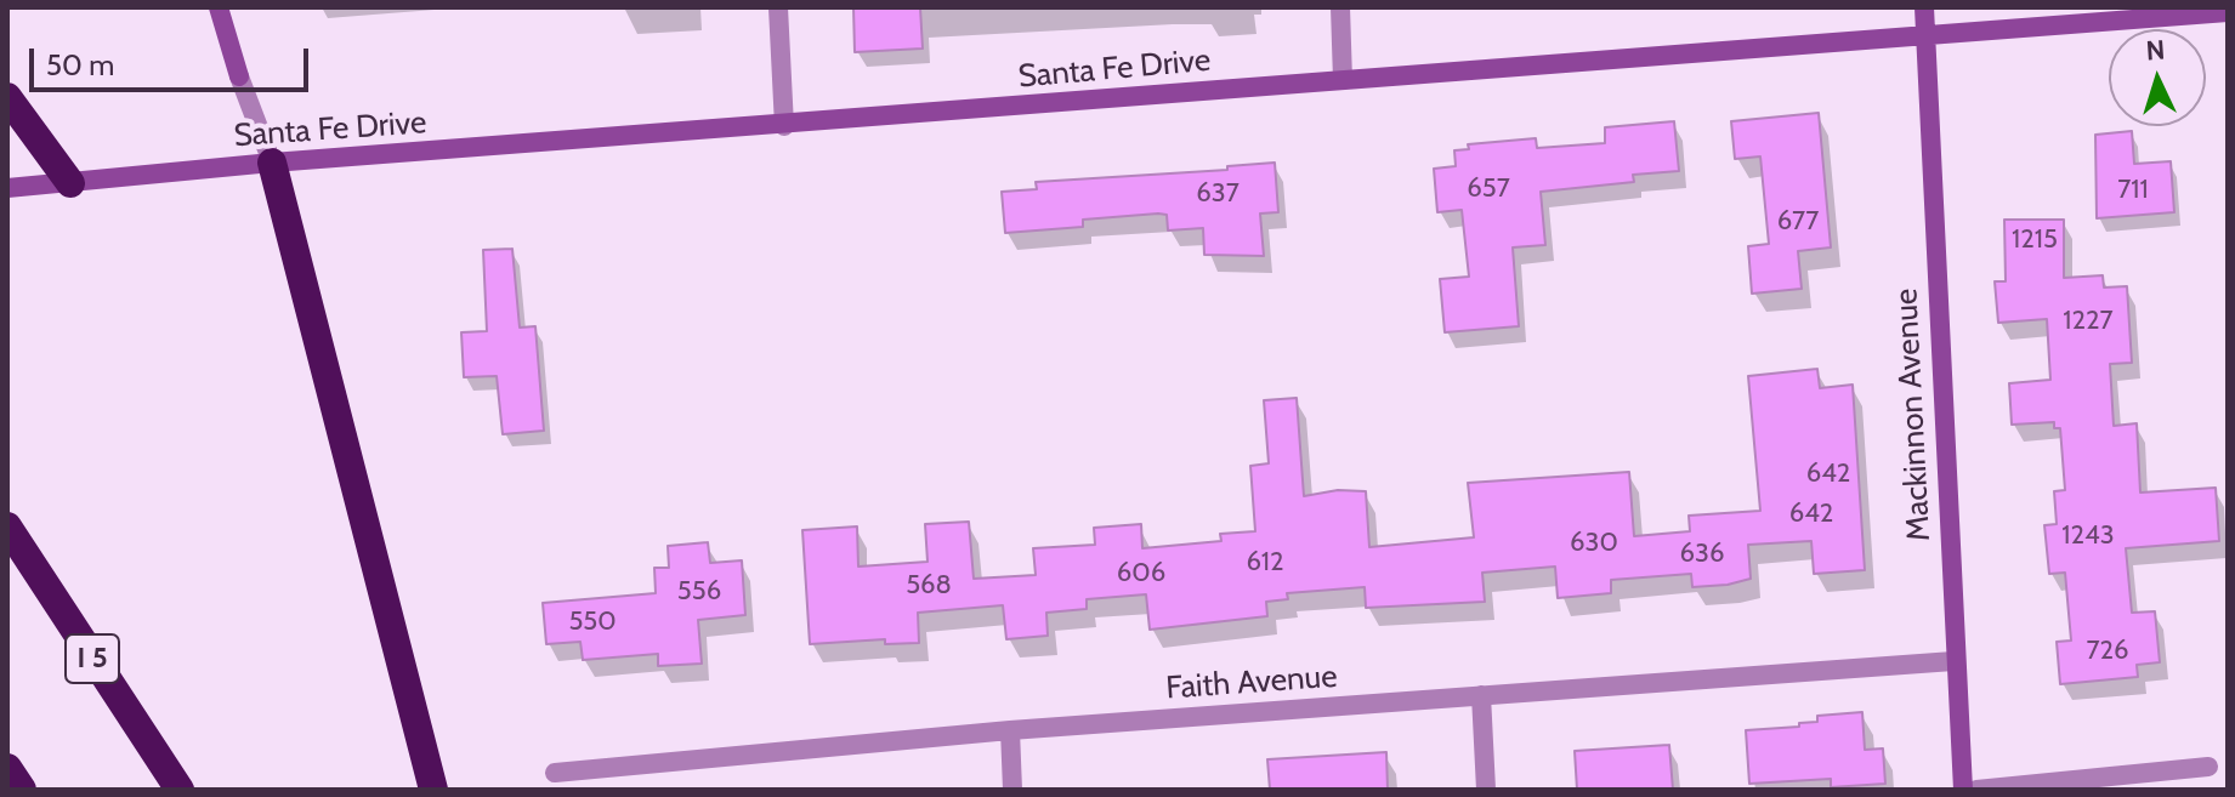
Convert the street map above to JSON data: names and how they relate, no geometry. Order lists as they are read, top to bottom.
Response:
{
  "streets": {
    "highway": ["I 5"],
    "main road": ["Santa Fe Drive", "Mackinnon Avenue"],
    "street": ["Faith Avenue"]
  },
  "crossings": [
    ["Santa Fe Drive", "Mackinnon Avenue"],
    ["Mackinnon Avenue", "Faith Avenue"]
  ],
  "house_numbers": [
    "657",
    "711",
    "637",
    "677",
    "1215",
    "1227",
    "642",
    "642",
    "1243",
    "630",
    "636",
    "612",
    "606",
    "568",
    "556",
    "550",
    "726"
  ],
  "scale_bar": "50 m",
  "north": "top"
}
